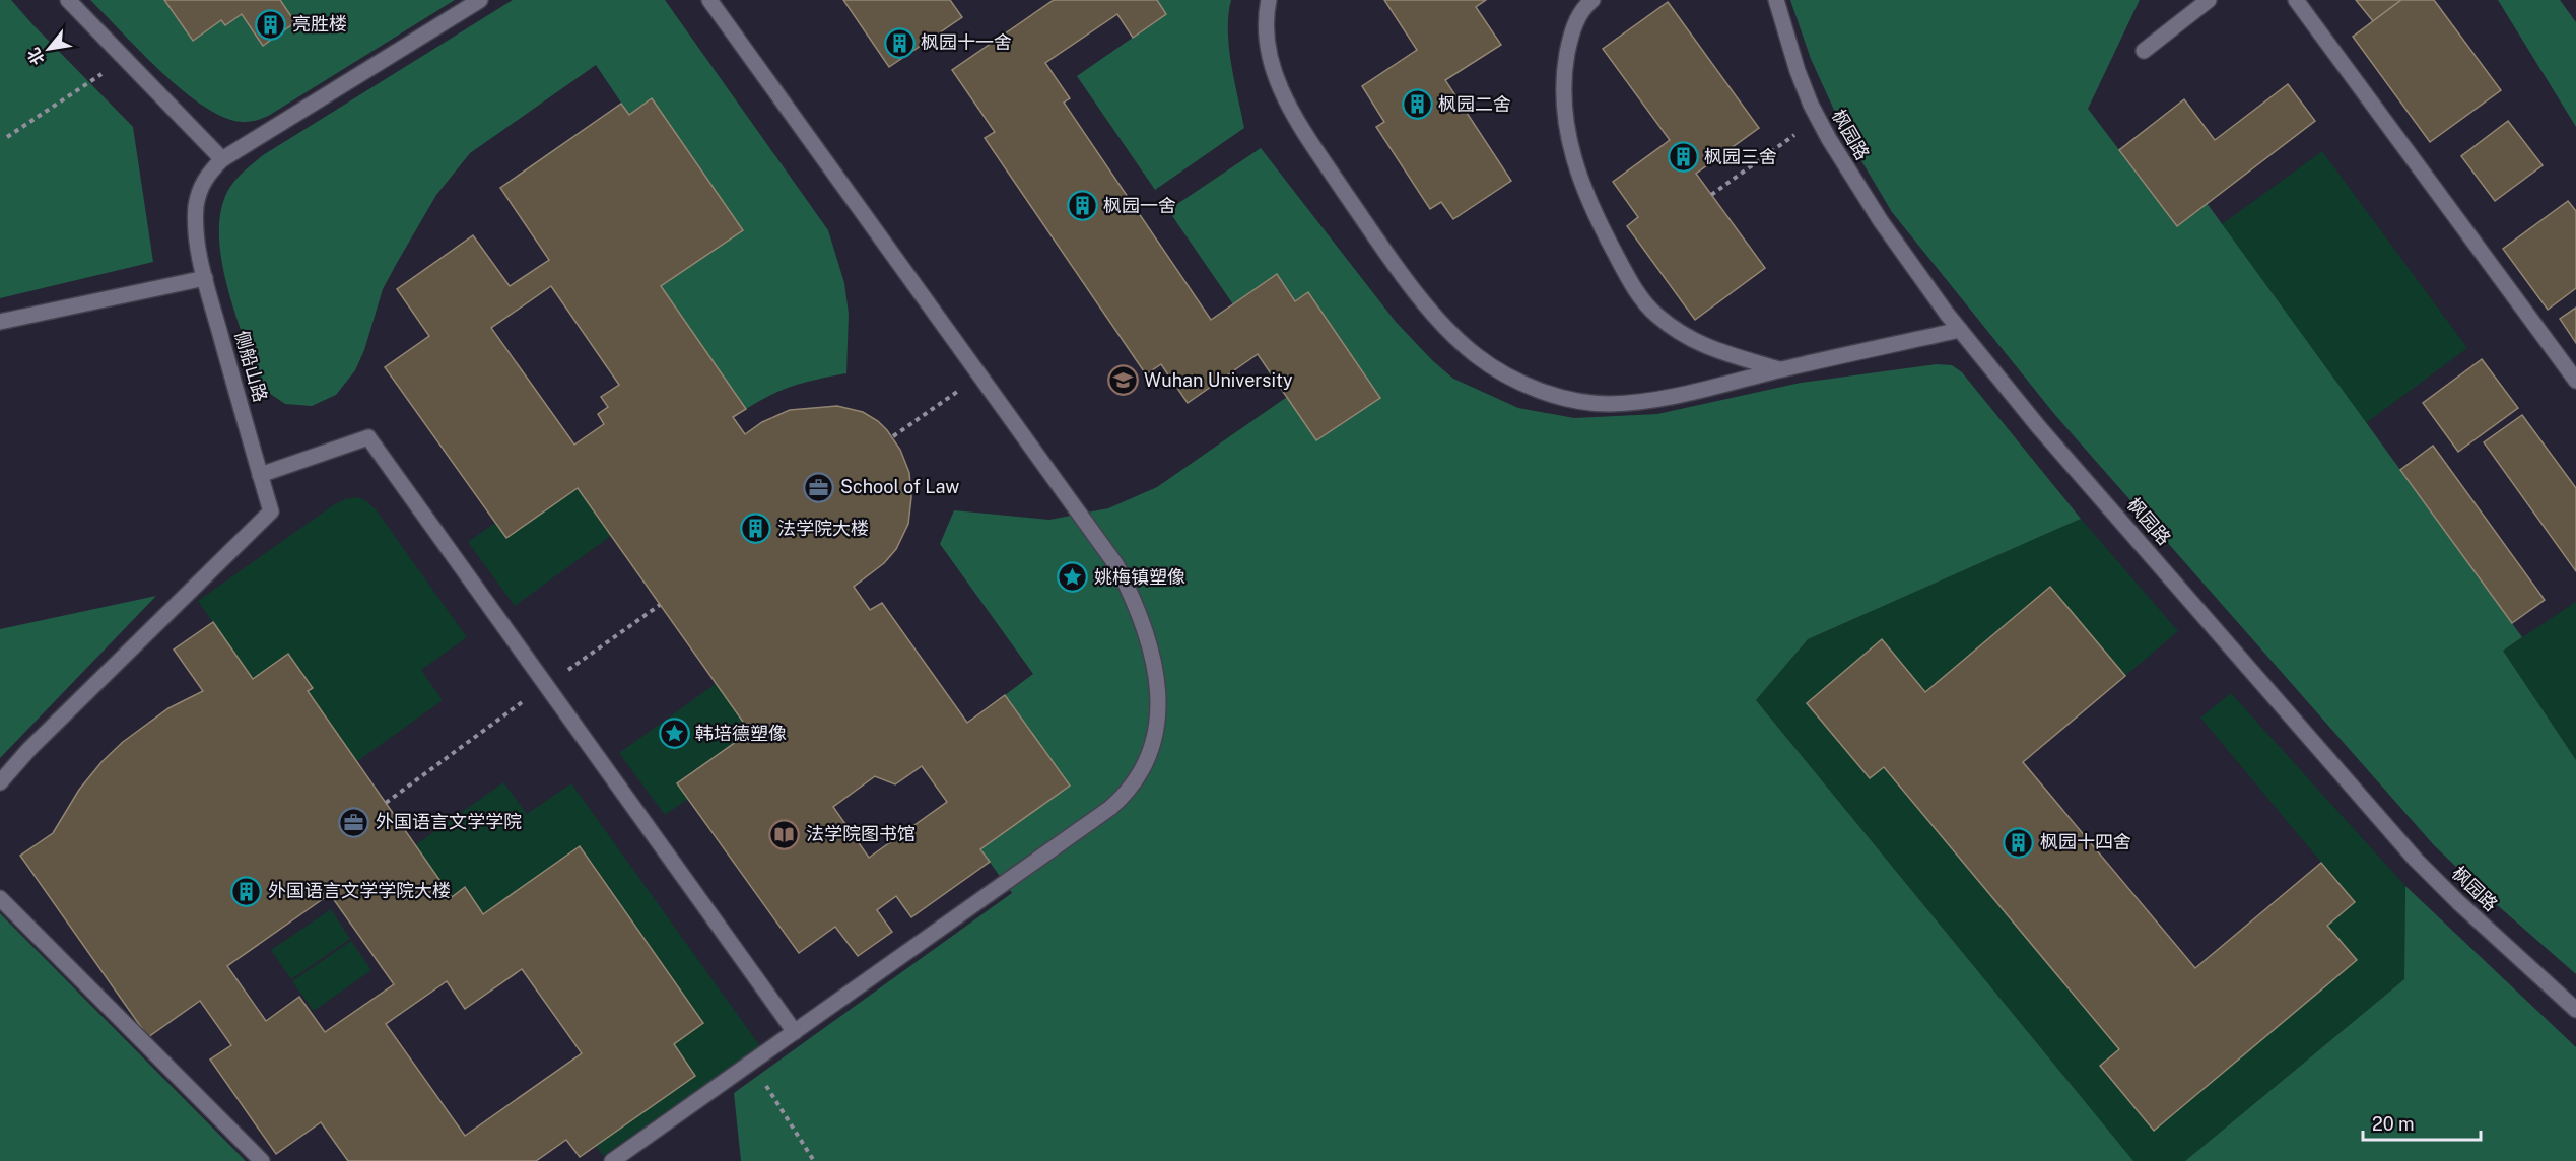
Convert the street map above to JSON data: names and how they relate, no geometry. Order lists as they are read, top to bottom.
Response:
{
  "streets": {
    "street": ["枫园路", "侧船山路"]
  },
  "places": {
    "building": [
      "亮胜楼",
      "枫园十一舍",
      "枫园二舍",
      "枫园三舍",
      "枫园一舍",
      "法学院大楼",
      "枫园十四舍",
      "外国语言文学学院大楼"
    ],
    "school or university": ["Wuhan University"],
    "office": ["School of Law", "外国语言文学学院"],
    "place": ["姚梅镇塑像", "韩培德塑像"],
    "library": ["法学院图书馆"]
  },
  "scale_bar": "20 m",
  "north": "bottom left"
}
